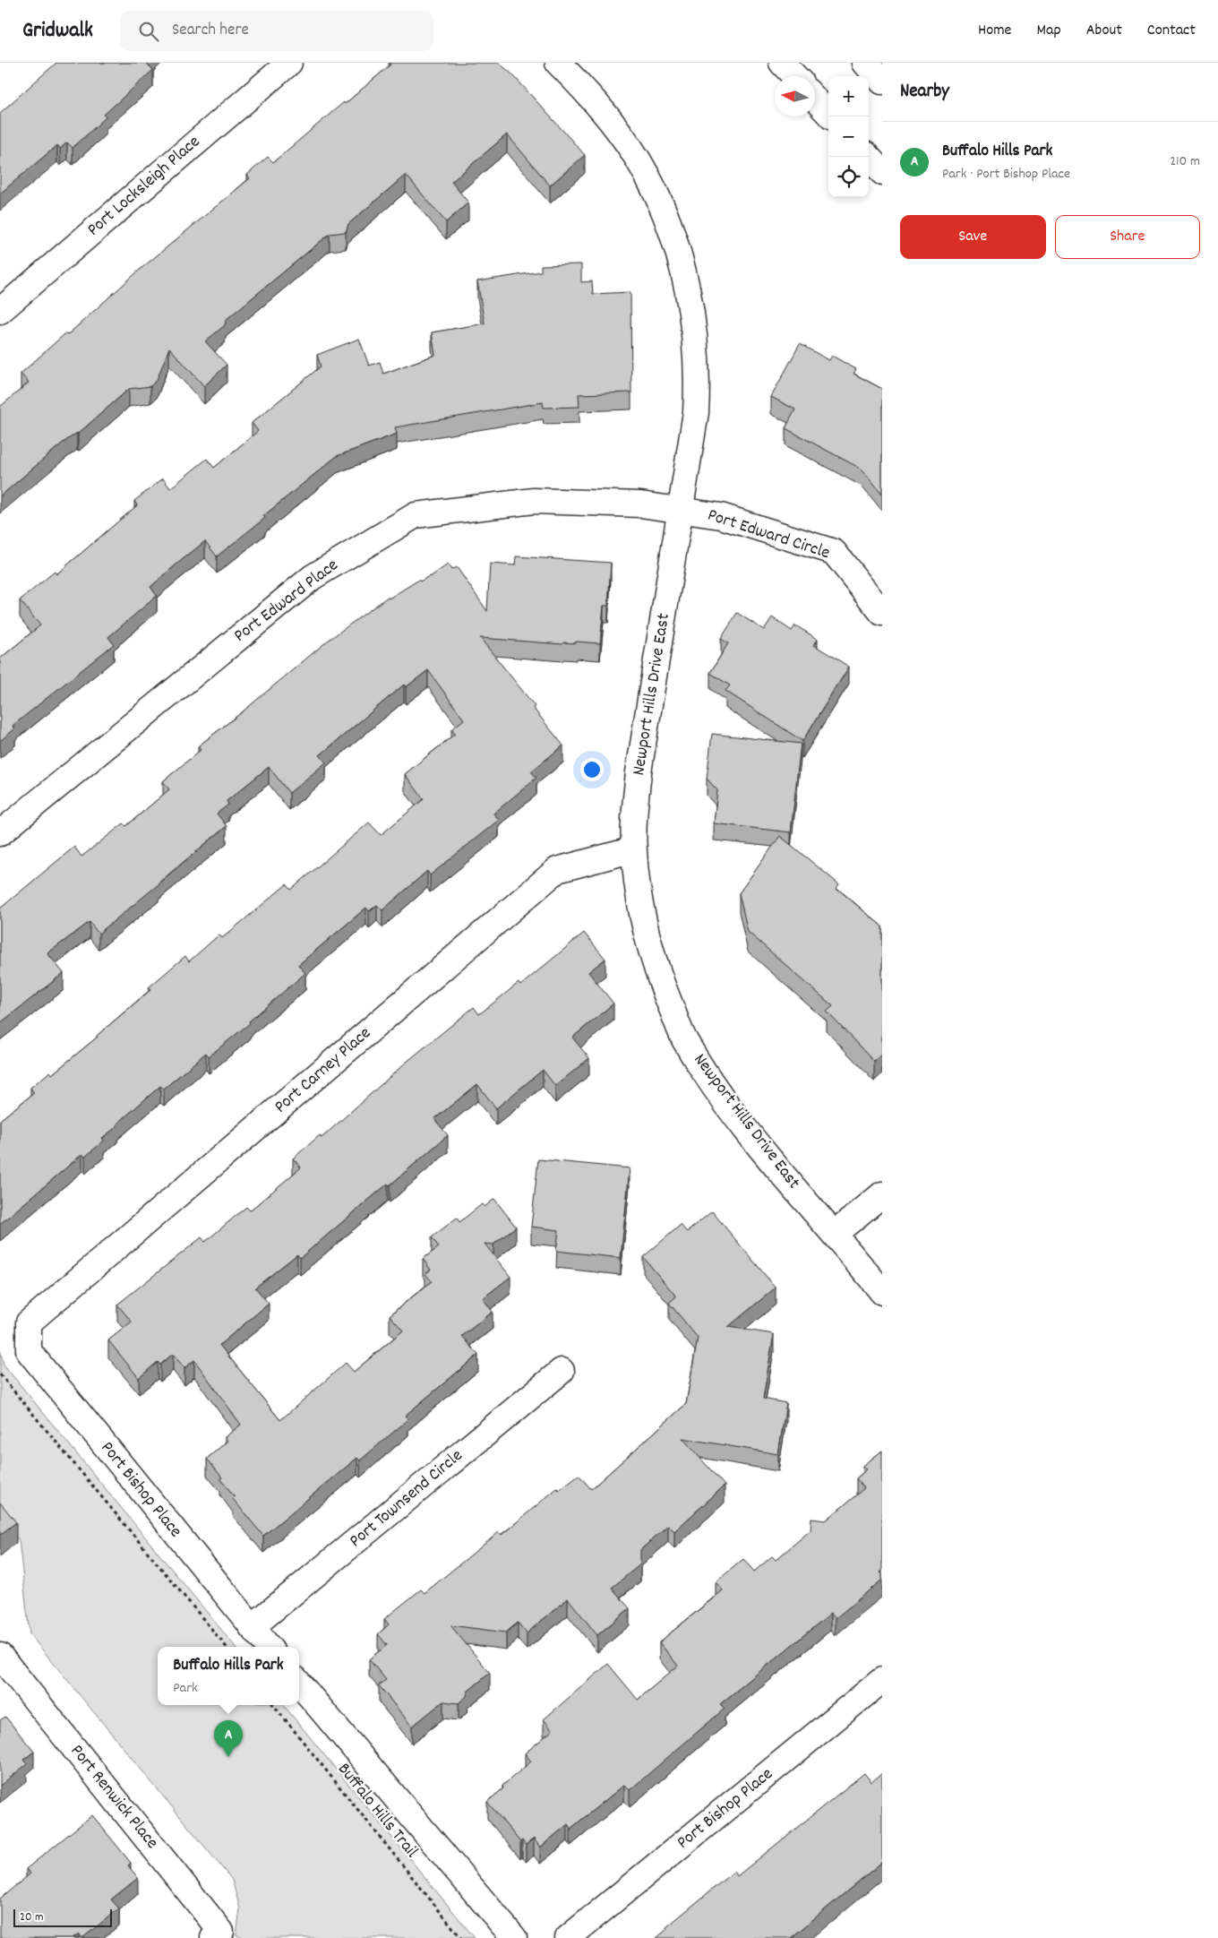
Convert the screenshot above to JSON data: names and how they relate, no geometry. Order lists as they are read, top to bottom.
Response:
{
  "streets": {
    "street": [
      "Port Locksleigh Place",
      "Port Edward Circle",
      "Port Edward Place",
      "Newport Hills Drive East",
      "Port Carney Place",
      "Port Bishop Place",
      "Port Townsend Circle",
      "Port Renwick Place"
    ],
    "path": ["Buffalo Hills Trail"]
  },
  "crossings": [
    ["Port Edward Circle", "Port Edward Place"],
    ["Port Edward Circle", "Newport Hills Drive East"],
    ["Port Edward Place", "Newport Hills Drive East"],
    ["Newport Hills Drive East", "Port Carney Place"],
    ["Port Carney Place", "Port Bishop Place"],
    ["Port Bishop Place", "Port Townsend Circle"]
  ],
  "scale_bar": "20 m",
  "north": "left",
  "page": {
    "header": "Gridwalk",
    "search": "Search here",
    "nav": [
      "Home",
      "Map",
      "About",
      "Contact"
    ],
    "heading": "Nearby",
    "map_buttons": ["+", "−"],
    "list": [
      {
        "mark": "A",
        "name": "Buffalo Hills Park",
        "note": "Park · Port Bishop Place",
        "value": "210 m"
      }
    ],
    "buttons": ["Save", "Share"],
    "popup": ["Buffalo Hills Park", "Park"],
    "pins": "A",
    "scale": "20 m"
  }
}
